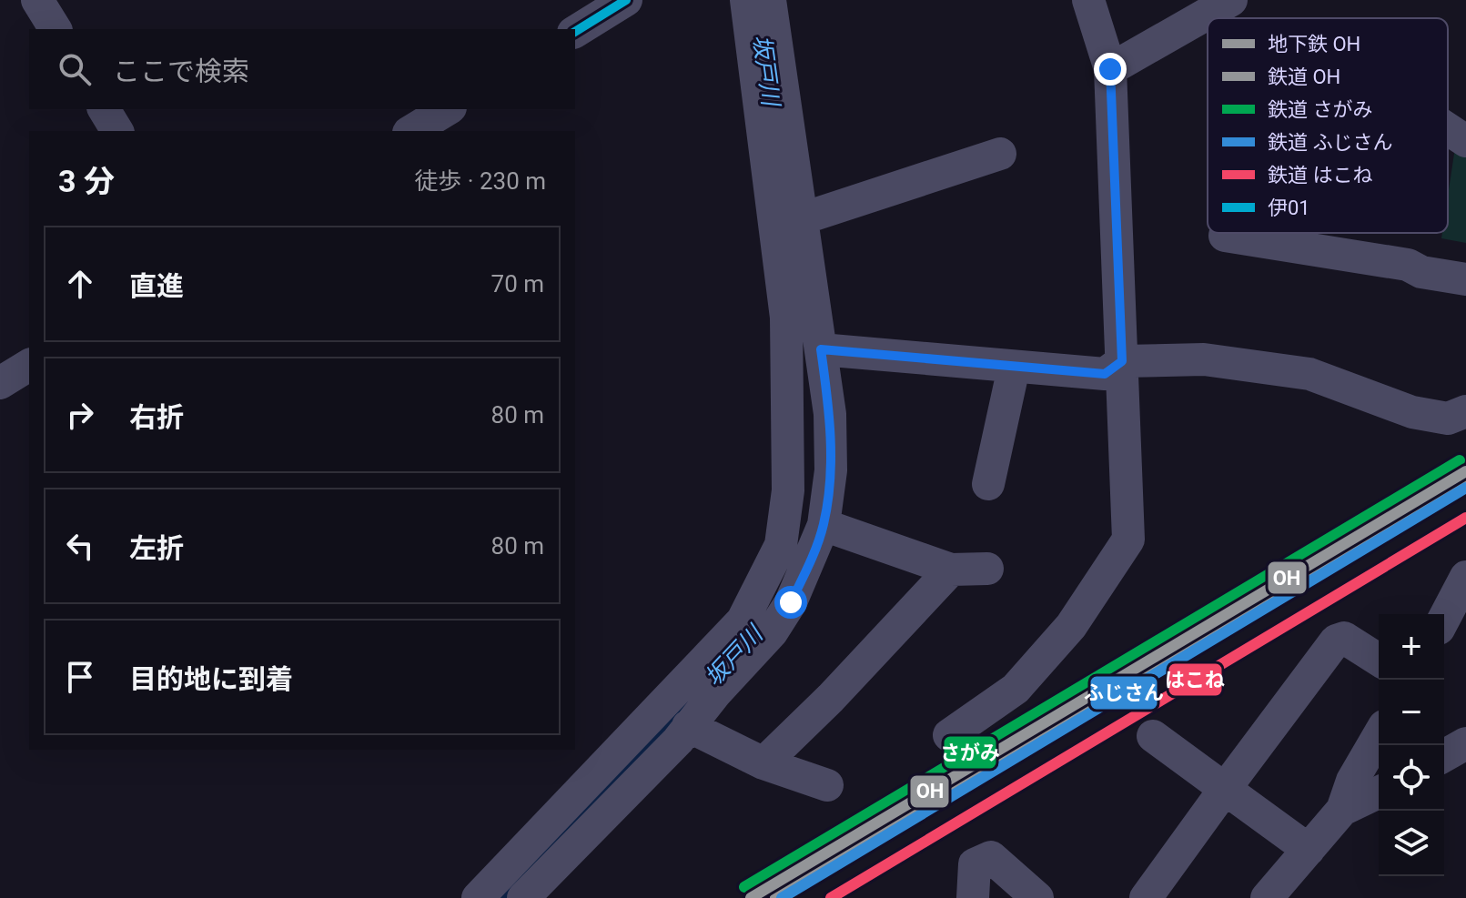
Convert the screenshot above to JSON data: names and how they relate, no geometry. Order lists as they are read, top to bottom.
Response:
{
  "water": ["坂戸川"],
  "lines": [
    "transit line 伊01",
    "rail line さがみ",
    "metro line OH",
    "rail line OH",
    "rail line ふじさん",
    "rail line はこね"
  ],
  "legend": [
    "地下鉄 OH",
    "鉄道 OH",
    "鉄道 さがみ",
    "鉄道 ふじさん",
    "鉄道 はこね",
    "伊01"
  ],
  "page": {
    "search": "ここで検索",
    "heading": ["3 分", "徒歩 · 230 m"],
    "list": [
      ["直進", "70 m"],
      ["右折", "80 m"],
      ["左折", "80 m"],
      "目的地に到着"
    ],
    "map_buttons": ["+", "−"]
  }
}
